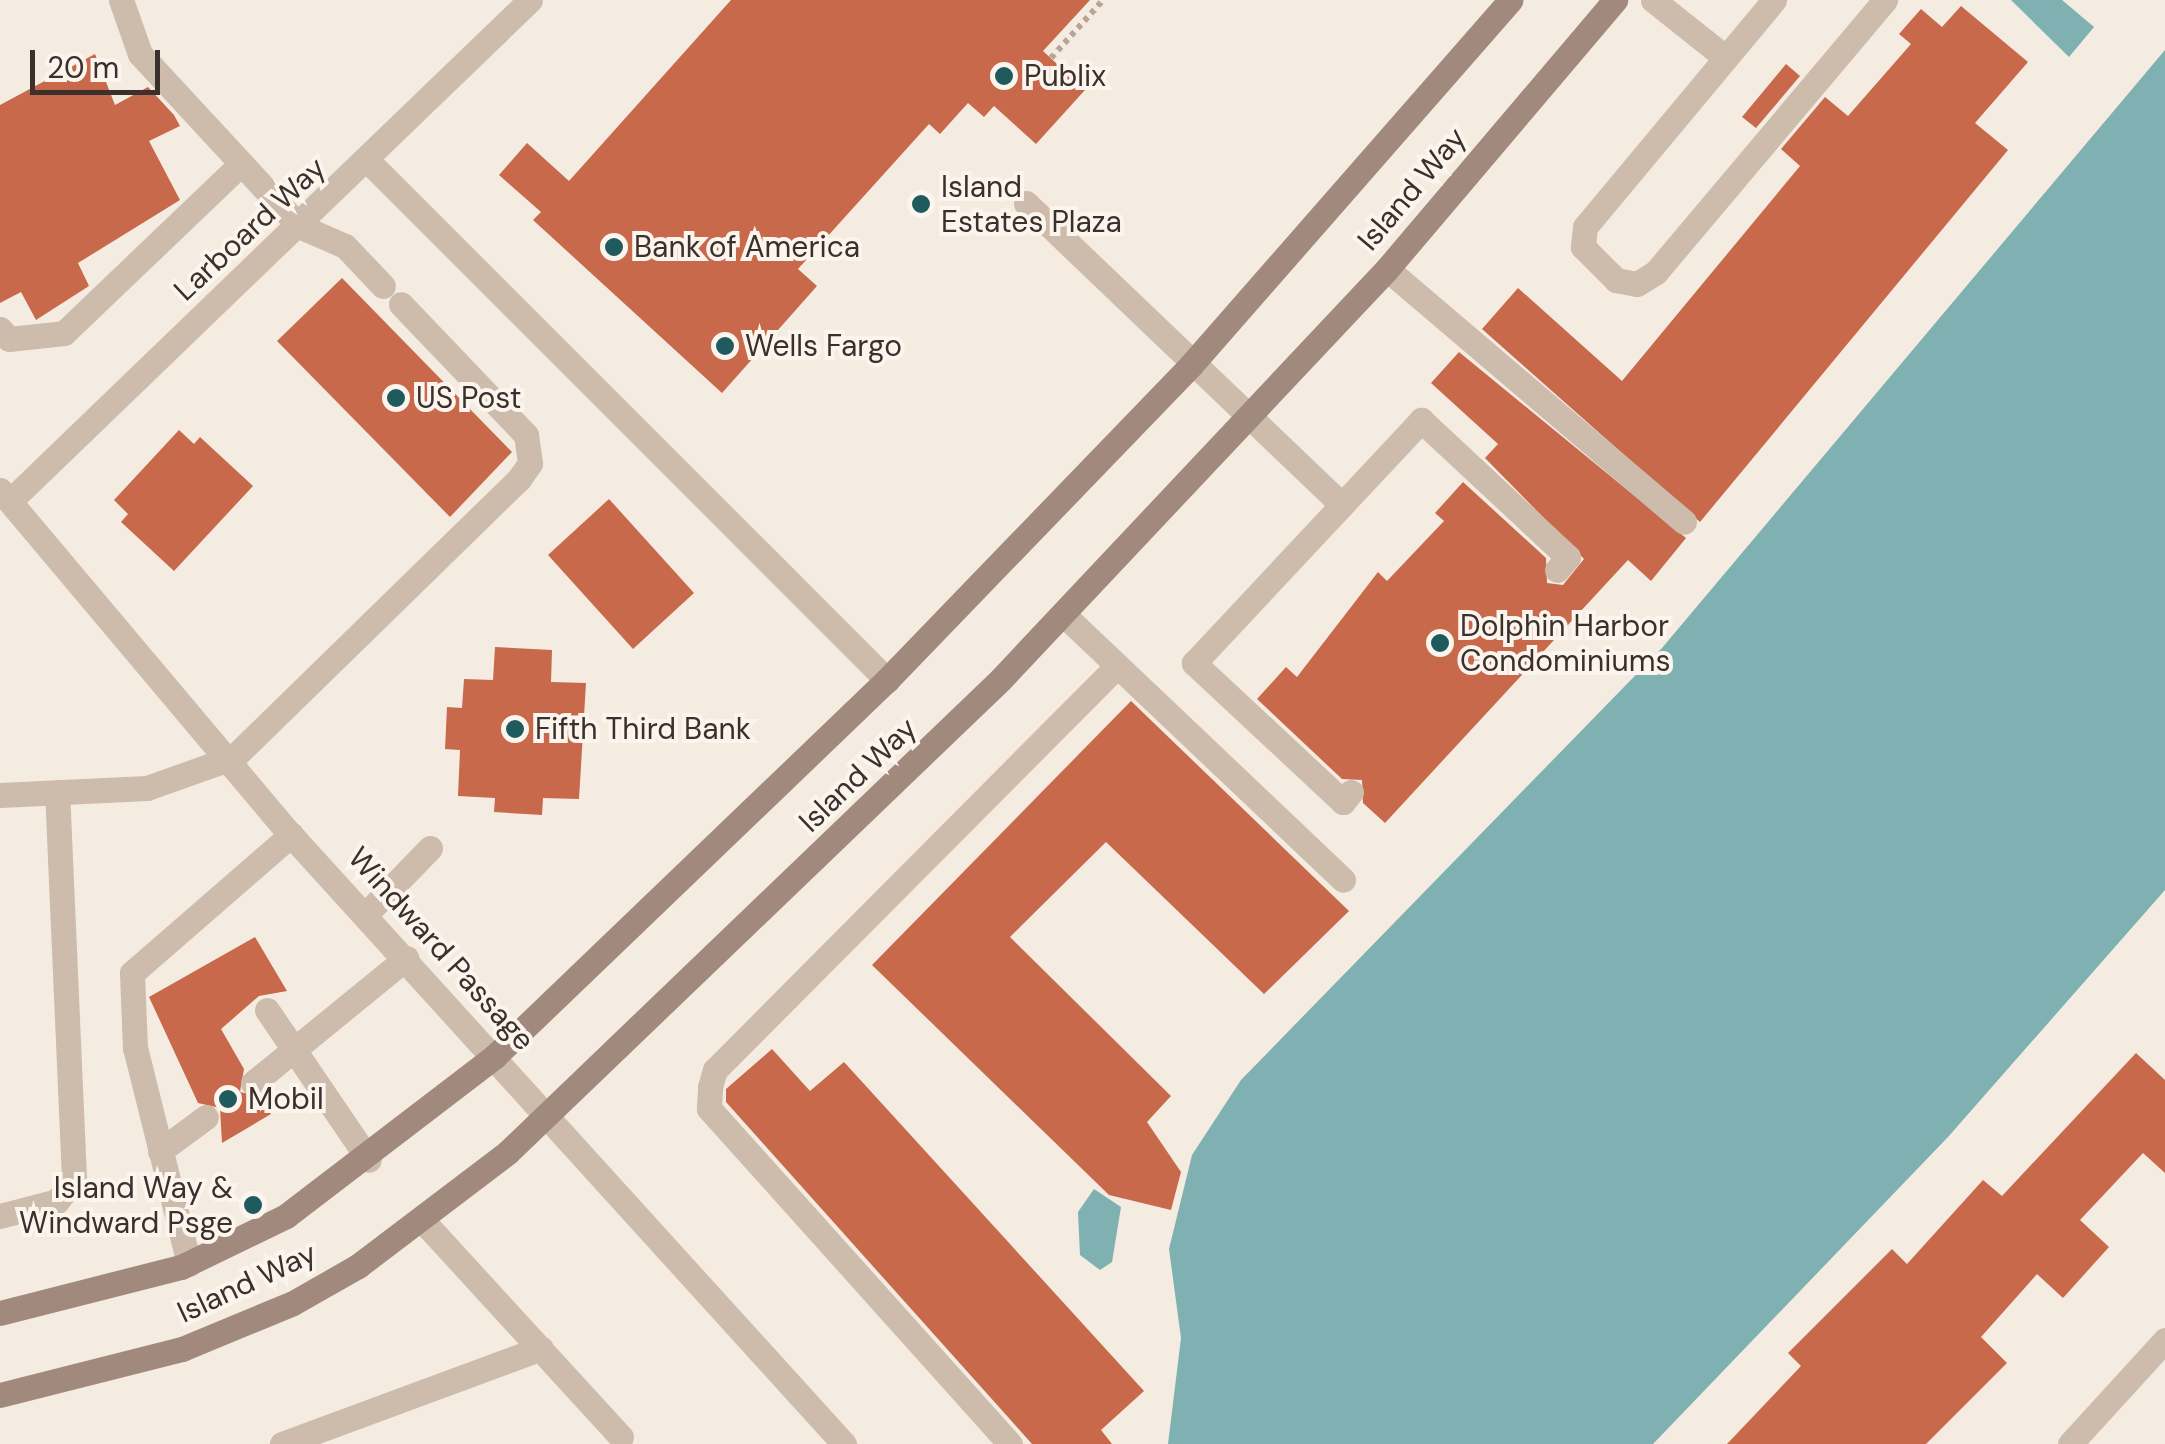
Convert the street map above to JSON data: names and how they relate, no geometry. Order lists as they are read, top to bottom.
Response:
{
  "streets": {
    "street": ["Island Way", "Larboard Way", "Windward Passage"]
  },
  "crossings": [
    ["Island Way", "Windward Passage"],
    ["Larboard Way", "Windward Passage"]
  ],
  "places": [
    "Publix",
    "Island Estates Plaza",
    "Bank of America",
    "Wells Fargo",
    "US Post",
    "Dolphin Harbor Condominiums",
    "Fifth Third Bank",
    "Mobil",
    "Island Way & Windward Psge"
  ],
  "scale_bar": "20 m"
}
